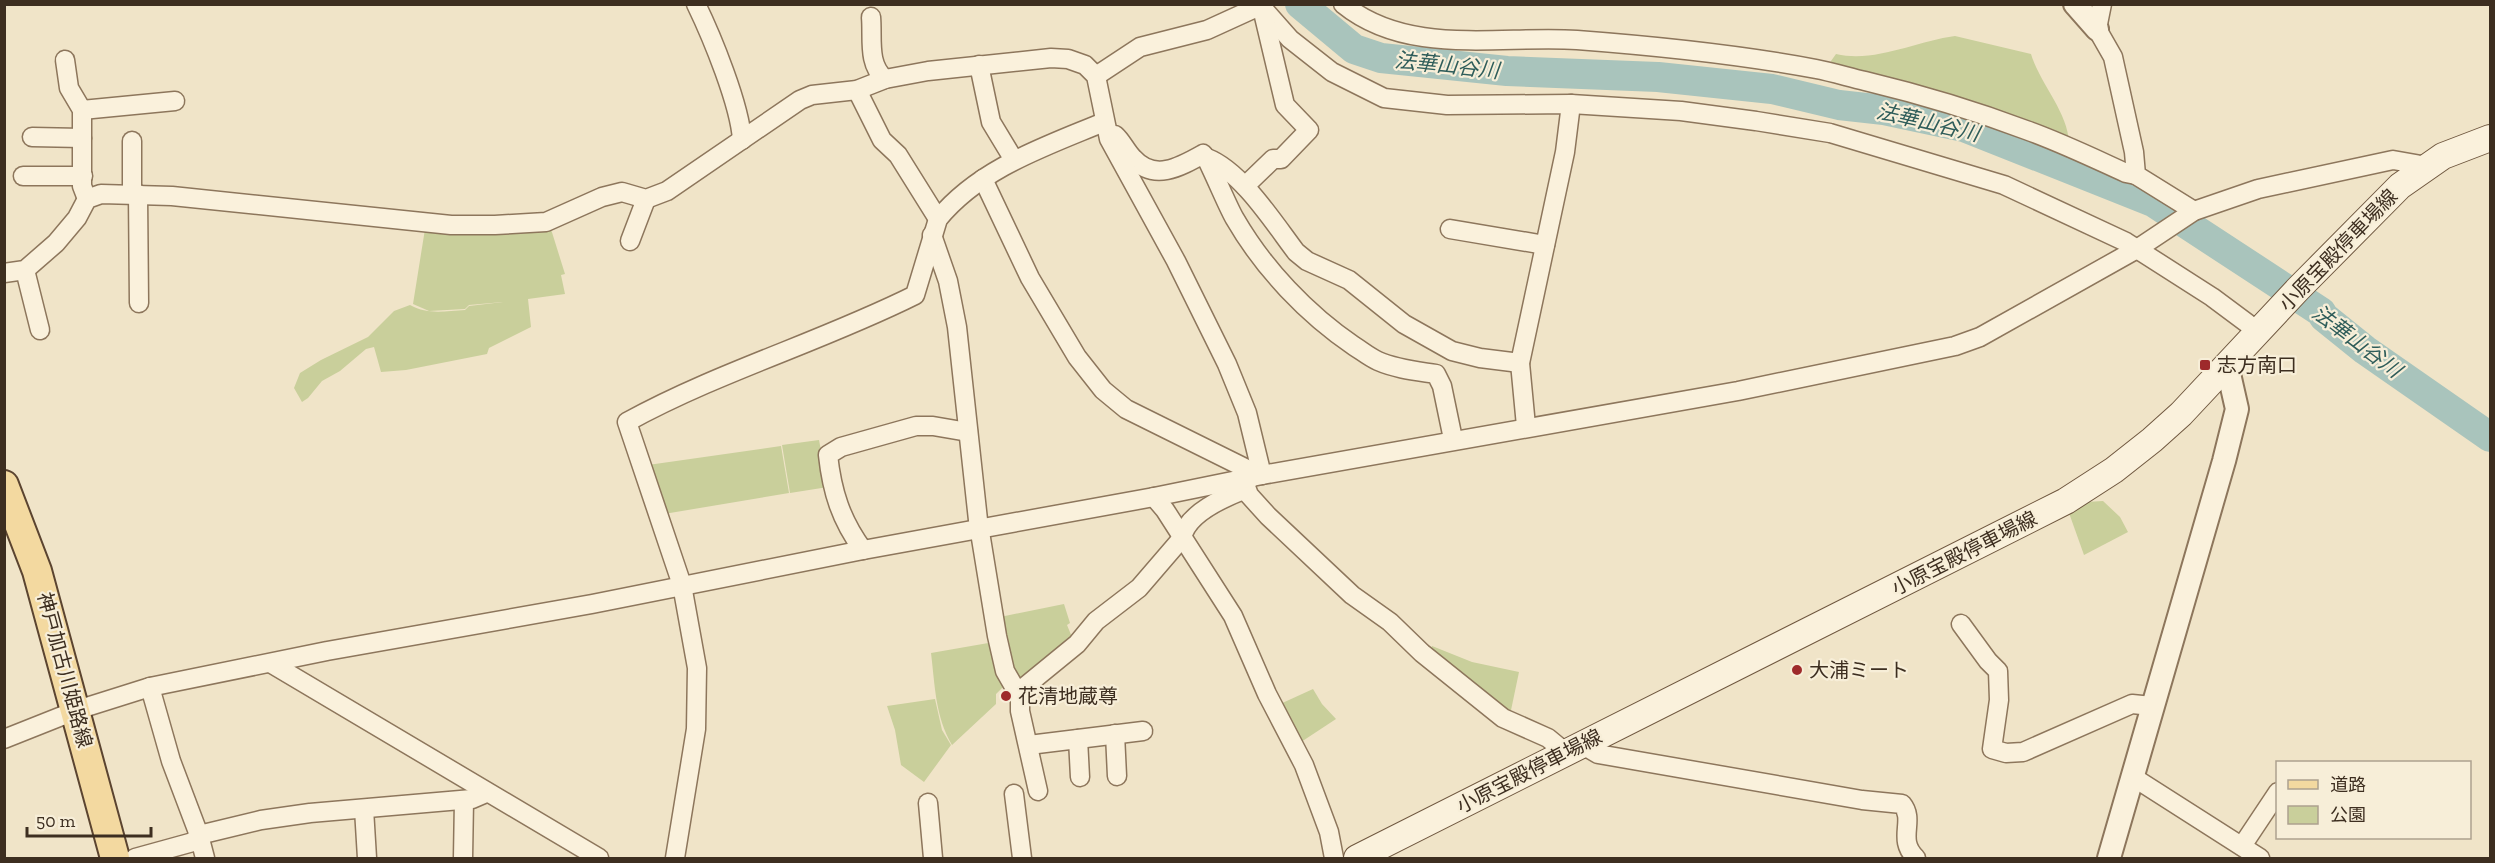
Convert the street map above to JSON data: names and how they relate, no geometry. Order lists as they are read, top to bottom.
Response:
{
  "streets": {
    "main road": ["小原宝殿停車場線", "神戸加古川姫路線"]
  },
  "water": ["法華山谷川"],
  "places": {
    "transit": ["志方南口"],
    "other": ["大浦ミート", "花清地蔵尊"]
  },
  "legend": ["道路", "公園"],
  "scale_bar": "50 m"
}
